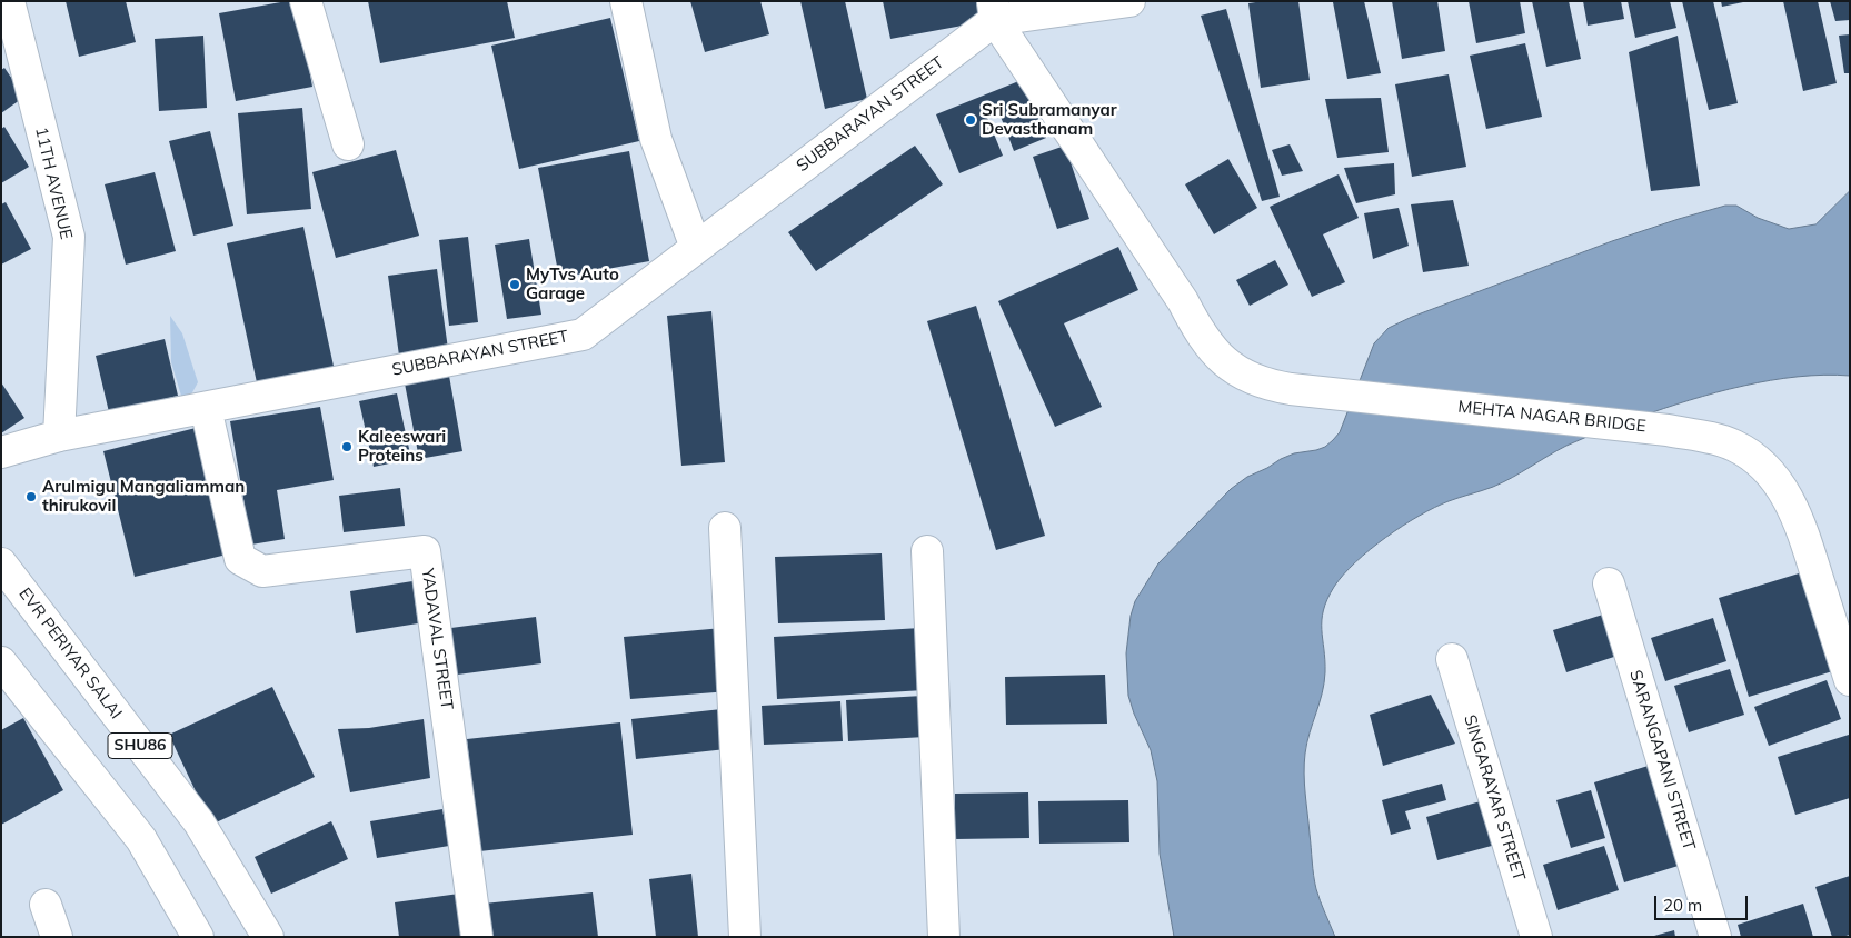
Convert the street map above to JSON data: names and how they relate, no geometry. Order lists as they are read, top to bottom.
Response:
{
  "streets": {
    "street": [
      "SUBBARAYAN STREET",
      "11TH AVENUE",
      "MEHTA NAGAR BRIDGE",
      "YADAVAL STREET",
      "EVR PERIYAR SALAI",
      "SHU86",
      "SARANGAPANI STREET",
      "SINGARAYAR STREET"
    ]
  },
  "crossings": [
    ["SUBBARAYAN STREET", "11TH AVENUE"],
    ["SUBBARAYAN STREET", "MEHTA NAGAR BRIDGE"],
    ["SUBBARAYAN STREET", "YADAVAL STREET"]
  ],
  "places": [
    "Sri Subramanyar Devasthanam",
    "MyTvs Auto Garage",
    "Kaleeswari Proteins",
    "Arulmigu Mangaliamman thirukovil"
  ],
  "scale_bar": "20 m"
}
